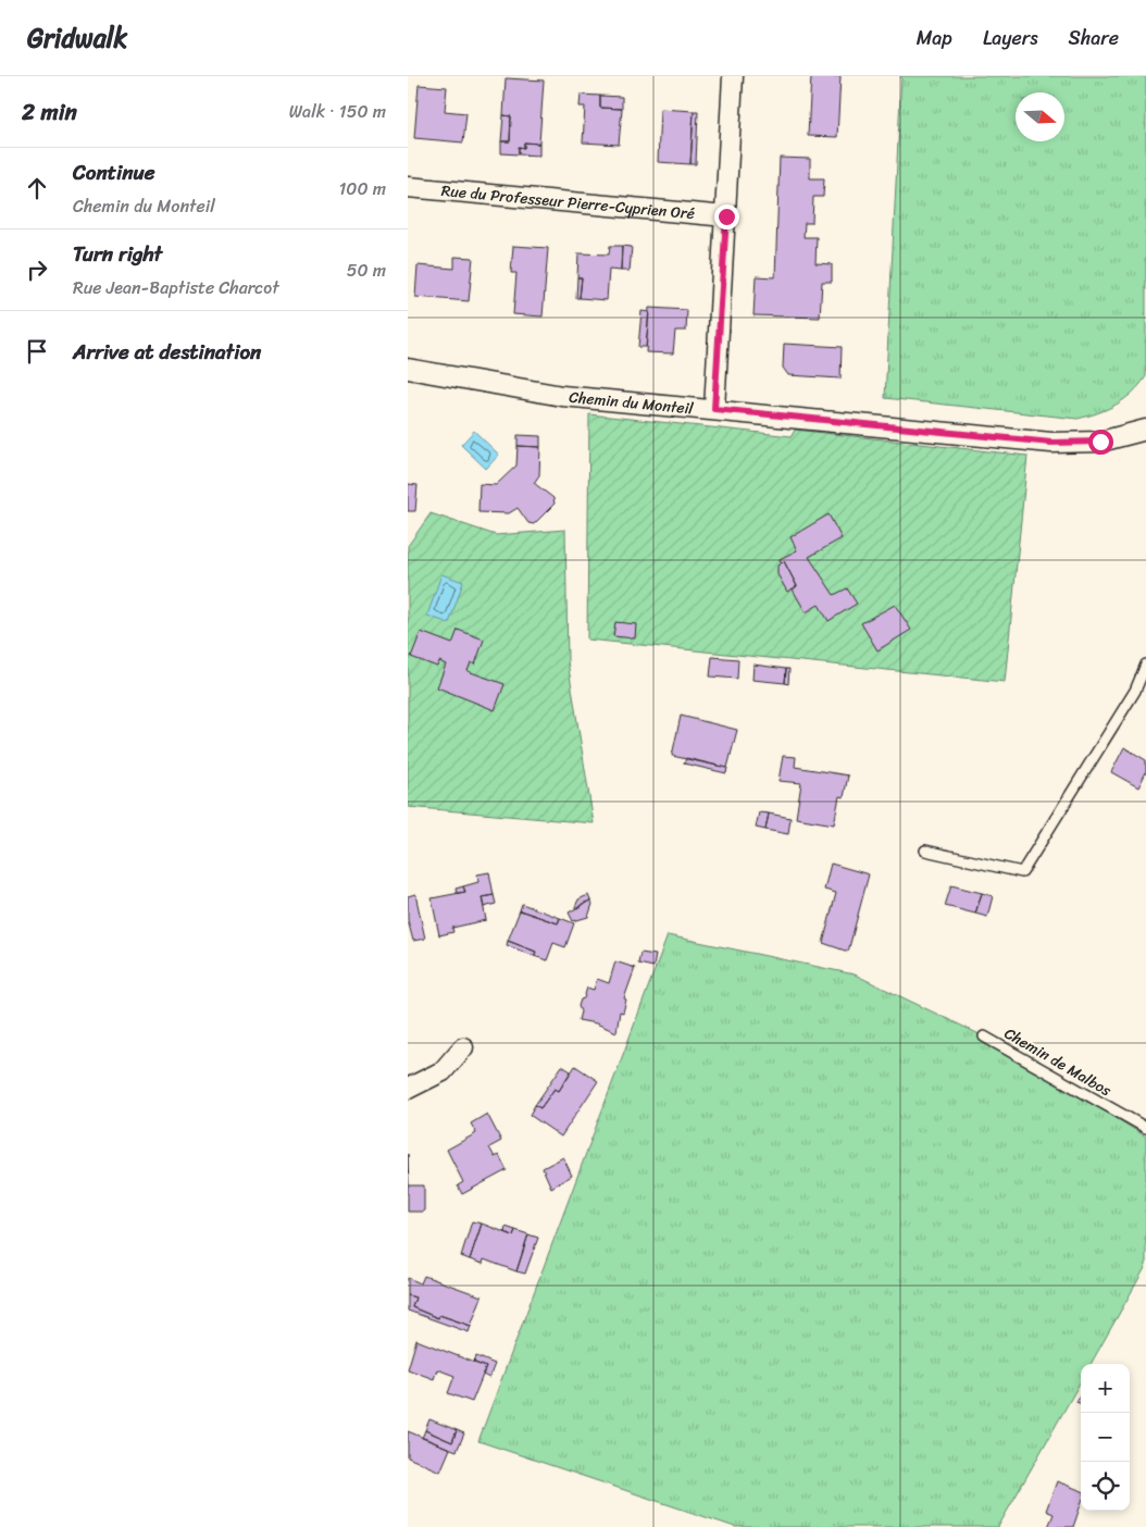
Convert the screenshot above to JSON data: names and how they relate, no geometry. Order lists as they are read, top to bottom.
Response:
{
  "streets": {
    "street": ["Rue du Professeur Pierre-Cyprien Oré", "Chemin du Monteil"],
    "lane": ["Chemin de Malbos"]
  },
  "north": "right",
  "page": {
    "header": "Gridwalk",
    "nav": ["Map", "Layers", "Share"],
    "heading": ["2 min", "Walk · 150 m"],
    "list": [
      ["Continue", "Chemin du Monteil", "100 m"],
      ["Turn right", "Rue Jean-Baptiste Charcot", "50 m"],
      "Arrive at destination"
    ],
    "map_buttons": ["+", "−"]
  }
}
